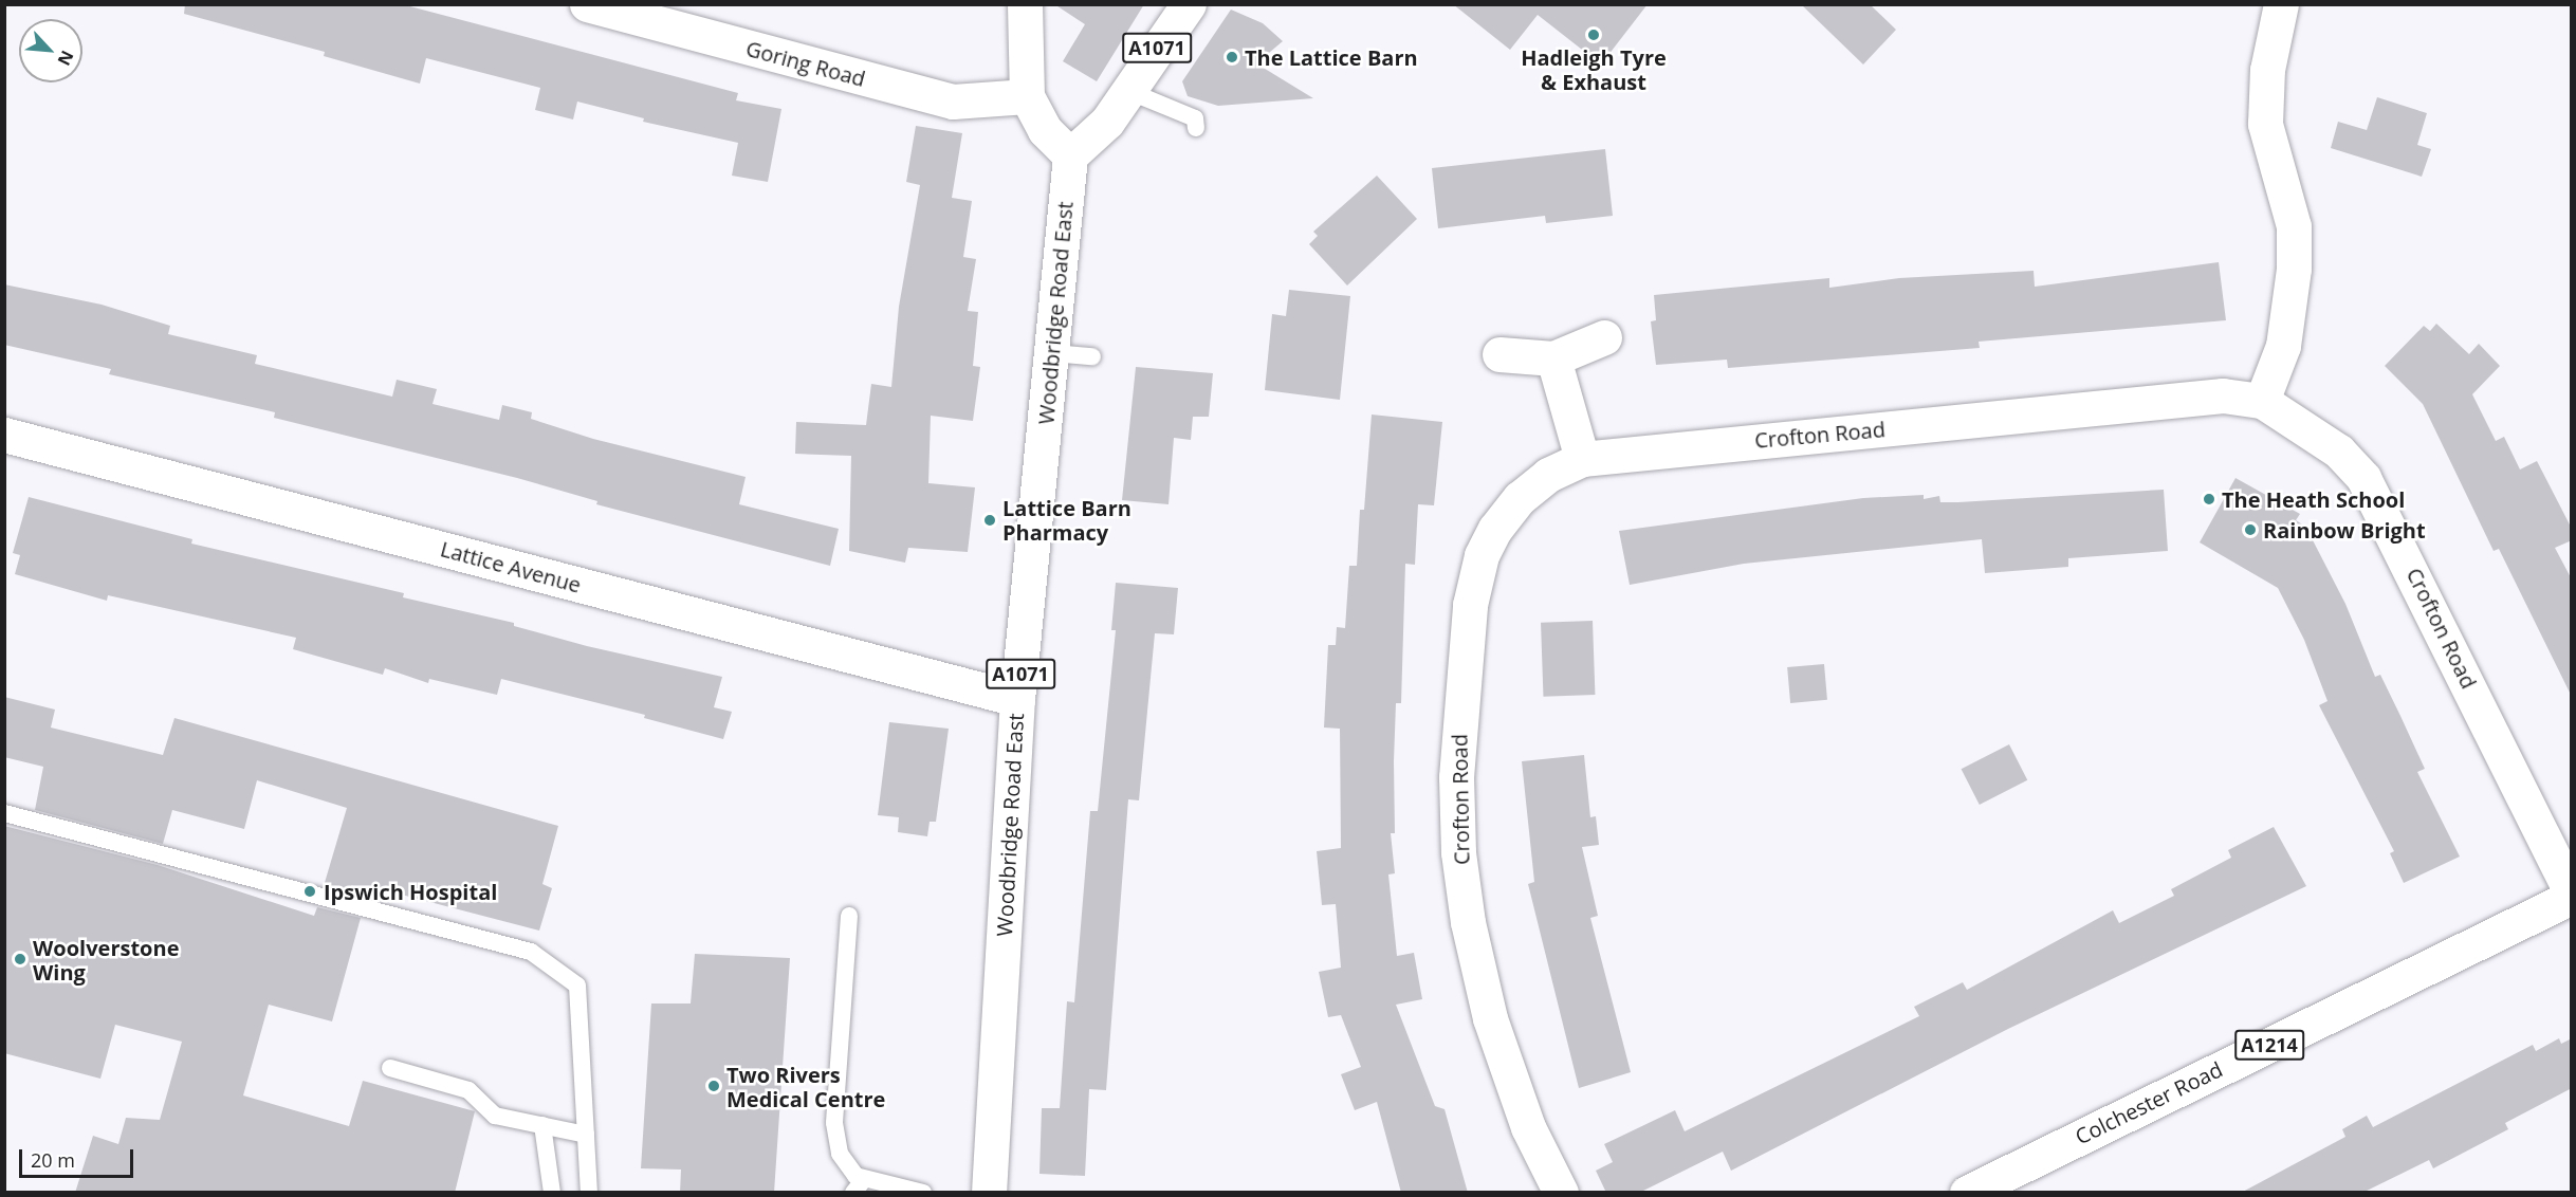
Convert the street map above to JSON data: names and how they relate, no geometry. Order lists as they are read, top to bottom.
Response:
{
  "streets": {
    "street": [
      "A1071",
      "Goring Road",
      "Woodbridge Road East",
      "Crofton Road",
      "Lattice Avenue",
      "A1214",
      "Colchester Road"
    ]
  },
  "crossings": [
    ["A1071", "Woodbridge Road East"],
    ["Woodbridge Road East", "Lattice Avenue"],
    ["Crofton Road", "Colchester Road"]
  ],
  "places": [
    "Hadleigh Tyre & Exhaust",
    "The Lattice Barn",
    "The Heath School",
    "Lattice Barn Pharmacy",
    "Rainbow Bright",
    "Ipswich Hospital",
    "Woolverstone Wing",
    "Two Rivers Medical Centre"
  ],
  "scale_bar": "20 m",
  "north": "bottom right"
}
